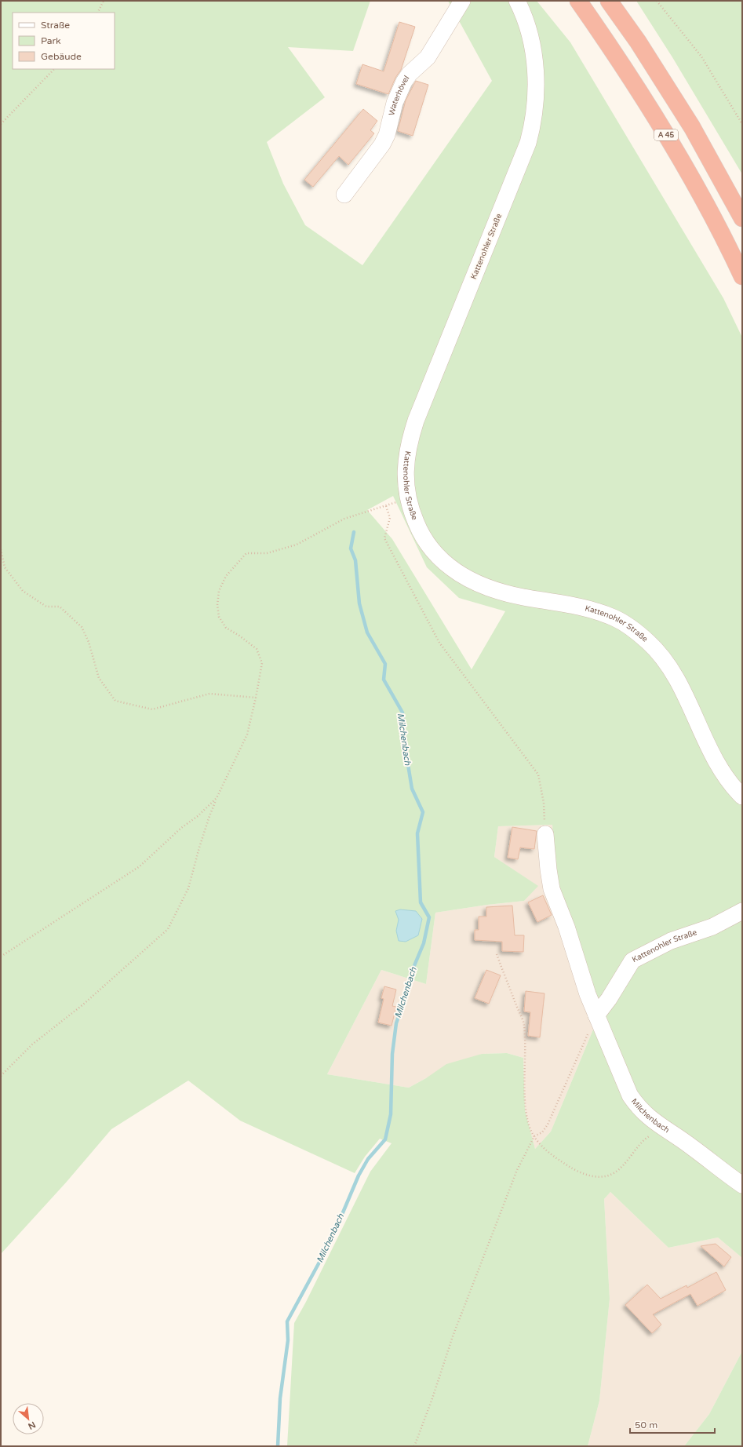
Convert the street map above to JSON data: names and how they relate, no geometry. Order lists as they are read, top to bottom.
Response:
{
  "streets": {
    "highway": ["A 45"],
    "street": ["Waterhövel", "Kattenohler Straße", "Milchenbach"]
  },
  "crossings": [
    ["Kattenohler Straße", "Milchenbach"]
  ],
  "water": ["Milchenbach"],
  "legend": ["Straße", "Park", "Gebäude"],
  "scale_bar": "50 m",
  "north": "bottom right"
}
